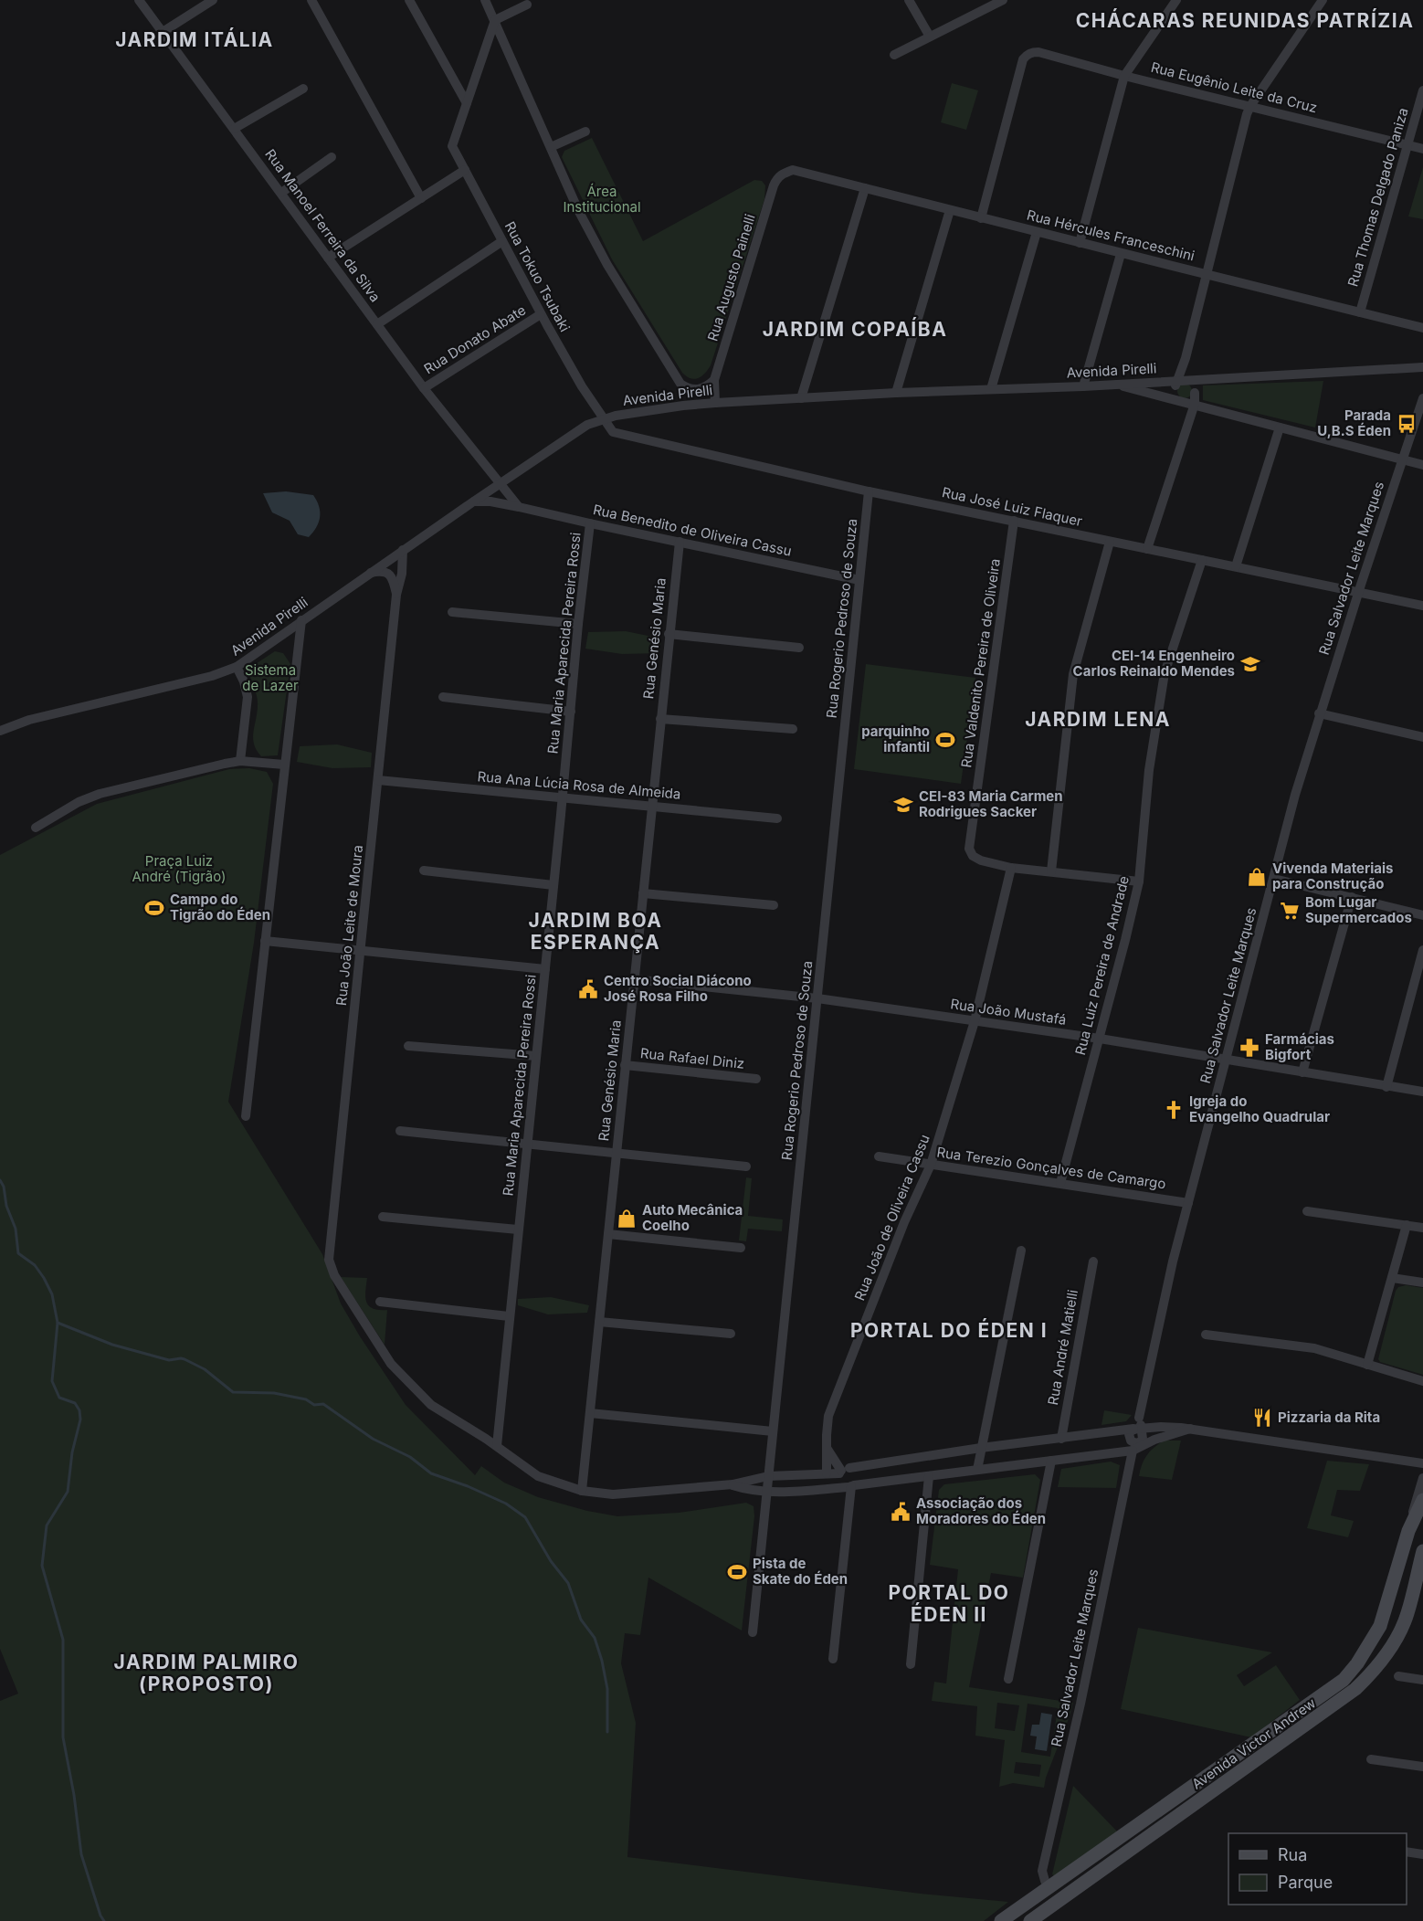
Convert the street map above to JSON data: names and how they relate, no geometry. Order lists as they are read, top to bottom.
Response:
{
  "streets": {
    "main road": ["Avenida Victor Andrew"],
    "street": [
      "Rua Eugênio Leite da Cruz",
      "Rua Thomas Delgado Paniza",
      "Rua Manoel Ferreira da Silva",
      "Rua Hércules Franceschini",
      "Rua Tokuo Tsubaki",
      "Rua Augusto Painelli",
      "Rua Donato Abate",
      "Avenida Pirelli",
      "Rua José Luiz Flaquer",
      "Rua Benedito de Oliveira Cassu",
      "Rua Salvador Leite Marques",
      "Rua Rogerio Pedroso de Souza",
      "Rua Genésio Maria",
      "Rua Maria Aparecida Pereira Rossi",
      "Rua Valdenito Pereira de Oliveira",
      "Rua Ana Lúcia Rosa de Almeida",
      "Rua João Leite de Moura",
      "Rua Luiz Pereira de Andrade",
      "Rua João Mustafá",
      "Rua Rafael Diniz",
      "Rua Terezio Gonçalves de Camargo",
      "Rua João de Oliveira Cassu",
      "Rua André Matielli"
    ]
  },
  "crossings": [
    ["Rua Eugênio Leite da Cruz", "Rua Thomas Delgado Paniza"],
    ["Rua Eugênio Leite da Cruz", "Rua Hércules Franceschini"],
    ["Rua Thomas Delgado Paniza", "Rua Hércules Franceschini"],
    ["Rua Manoel Ferreira da Silva", "Rua Donato Abate"],
    ["Rua Manoel Ferreira da Silva", "Avenida Pirelli"],
    ["Rua Hércules Franceschini", "Rua Augusto Painelli"],
    ["Rua Tokuo Tsubaki", "Rua Donato Abate"],
    ["Rua Tokuo Tsubaki", "Avenida Pirelli"],
    ["Rua Tokuo Tsubaki", "Rua José Luiz Flaquer"],
    ["Rua Augusto Painelli", "Avenida Pirelli"],
    ["Avenida Pirelli", "Rua José Luiz Flaquer"],
    ["Avenida Pirelli", "Rua Benedito de Oliveira Cassu"],
    ["Avenida Pirelli", "Rua João Leite de Moura"],
    ["Rua José Luiz Flaquer", "Rua Salvador Leite Marques"],
    ["Rua José Luiz Flaquer", "Rua Rogerio Pedroso de Souza"],
    ["Rua José Luiz Flaquer", "Rua Valdenito Pereira de Oliveira"],
    ["Rua José Luiz Flaquer", "Rua Luiz Pereira de Andrade"],
    ["Rua Benedito de Oliveira Cassu", "Rua Rogerio Pedroso de Souza"],
    ["Rua Benedito de Oliveira Cassu", "Rua Genésio Maria"],
    ["Rua Benedito de Oliveira Cassu", "Rua Maria Aparecida Pereira Rossi"],
    ["Rua Salvador Leite Marques", "Rua João Mustafá"],
    ["Rua Salvador Leite Marques", "Rua Terezio Gonçalves de Camargo"],
    ["Rua Salvador Leite Marques", "Avenida Victor Andrew"],
    ["Rua Rogerio Pedroso de Souza", "Rua João Mustafá"],
    ["Rua Genésio Maria", "Rua Ana Lúcia Rosa de Almeida"],
    ["Rua Genésio Maria", "Rua João Mustafá"],
    ["Rua Genésio Maria", "Rua Rafael Diniz"],
    ["Rua Maria Aparecida Pereira Rossi", "Rua Ana Lúcia Rosa de Almeida"],
    ["Rua Valdenito Pereira de Oliveira", "Rua João de Oliveira Cassu"],
    ["Rua Ana Lúcia Rosa de Almeida", "Rua João Leite de Moura"],
    ["Rua Luiz Pereira de Andrade", "Rua João Mustafá"],
    ["Rua Luiz Pereira de Andrade", "Rua Terezio Gonçalves de Camargo"],
    ["Rua João Mustafá", "Rua João de Oliveira Cassu"],
    ["Rua Terezio Gonçalves de Camargo", "Rua João de Oliveira Cassu"]
  ],
  "districts": [
    "CHÁCARAS REUNIDAS PATRÍZIA",
    "JARDIM ITÁLIA",
    "JARDIM COPAÍBA",
    "JARDIM LENA",
    "JARDIM BOA ESPERANÇA",
    "PORTAL DO ÉDEN I",
    "PORTAL DO ÉDEN II",
    "JARDIM PALMIRO (PROPOSTO)"
  ],
  "parks": ["Área Institucional", "Sistema de Lazer", "Praça Luiz André (Tigrão)"],
  "places": {
    "bus stop": ["Parada U,B.S Éden"],
    "school or university": ["CEI-14 Engenheiro Carlos Reinaldo Mendes", "CEI-83 Maria Carmen Rodrigues Sacker"],
    "sports": ["parquinho infantil", "Campo do Tigrão do Éden", "Pista de Skate do Éden"],
    "shop": ["Vivenda Materiais para Construção", "Auto Mecânica Coelho"],
    "supermarket": ["Bom Lugar Supermercados"],
    "public building": ["Centro Social Diácono José Rosa Filho", "Associação dos Moradores do Éden"],
    "pharmacy": ["Farmácias Bigfort"],
    "church": ["Igreja do Evangelho Quadrular"],
    "restaurant": ["Pizzaria da Rita"]
  },
  "legend": ["Rua", "Parque"]
}
